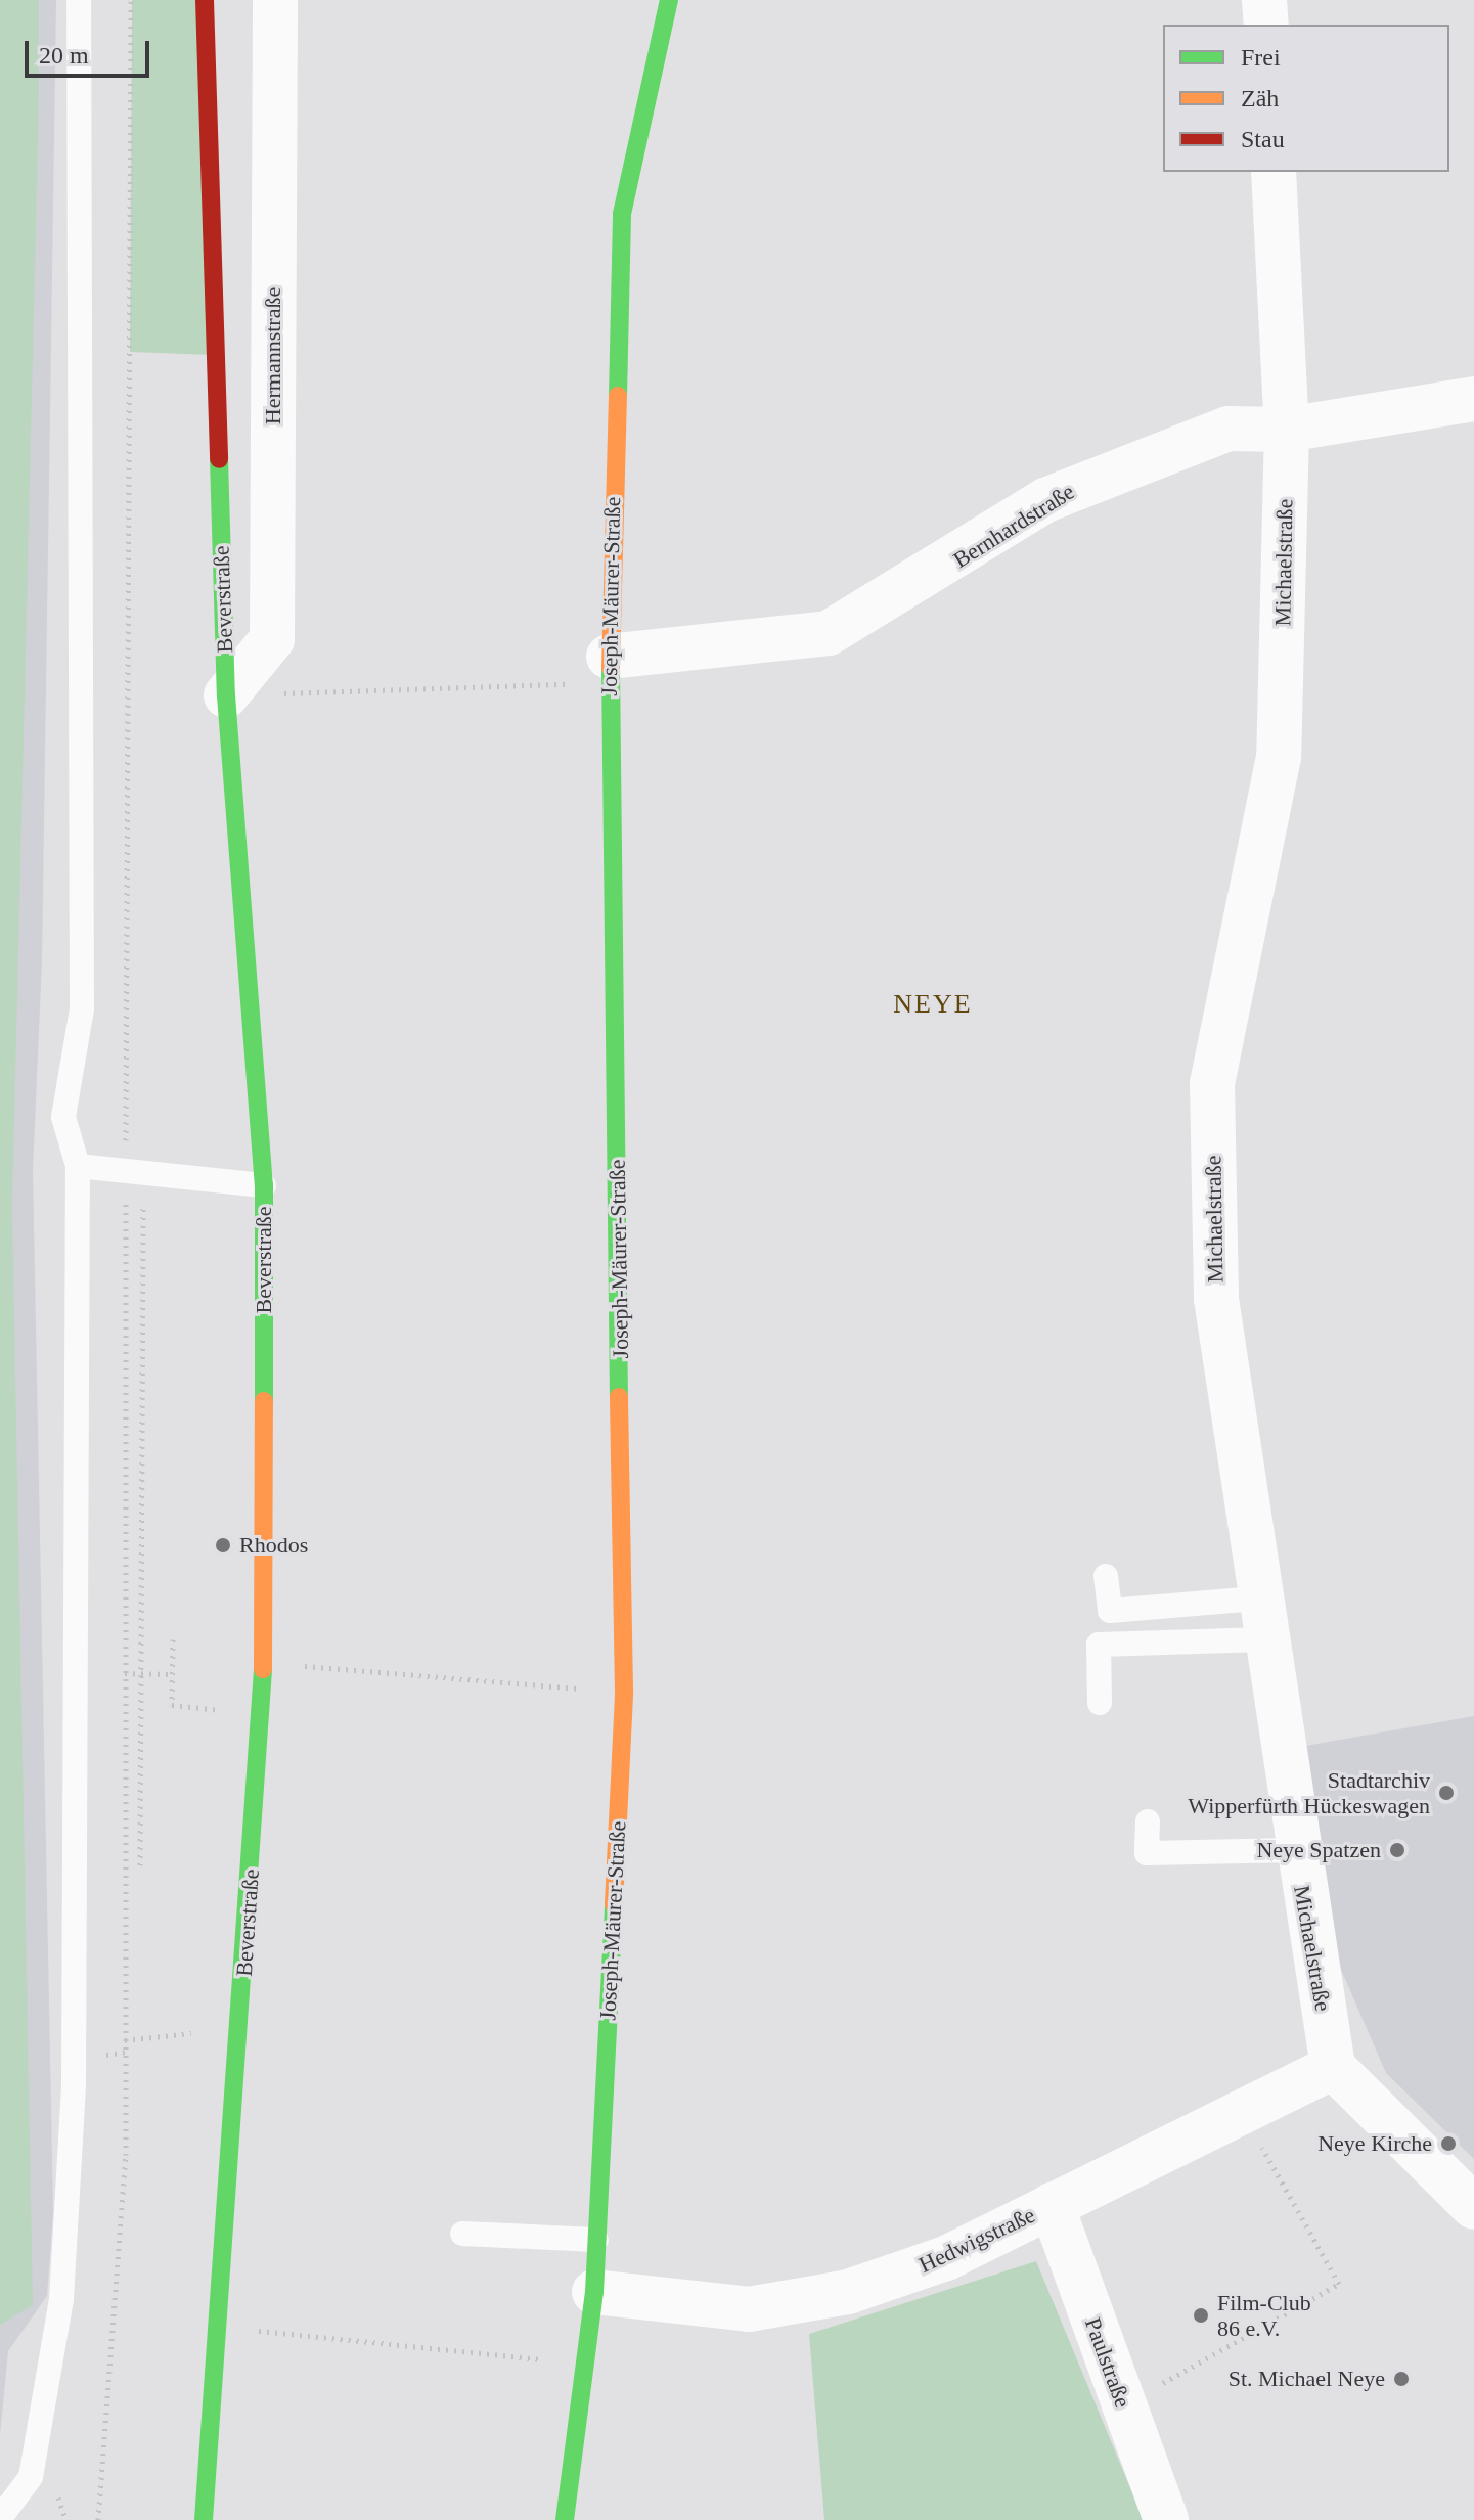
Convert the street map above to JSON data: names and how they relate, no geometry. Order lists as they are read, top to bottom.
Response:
{
  "streets": {
    "street": [
      "Hermannstraße",
      "Bernhardstraße",
      "Michaelstraße",
      "Joseph-Mäurer-Straße",
      "Beverstraße",
      "Hedwigstraße",
      "Paulstraße"
    ]
  },
  "crossings": [
    ["Hermannstraße", "Beverstraße"],
    ["Bernhardstraße", "Michaelstraße"],
    ["Bernhardstraße", "Joseph-Mäurer-Straße"],
    ["Michaelstraße", "Hedwigstraße"],
    ["Joseph-Mäurer-Straße", "Hedwigstraße"],
    ["Hedwigstraße", "Paulstraße"]
  ],
  "districts": ["NEYE"],
  "places": [
    "Rhodos",
    "Stadtarchiv Wipperfürth Hückeswagen",
    "Neye Spatzen",
    "Neye Kirche",
    "Film-Club 86 e.V.",
    "St. Michael Neye"
  ],
  "legend": ["Frei", "Zäh", "Stau"],
  "scale_bar": "20 m"
}
